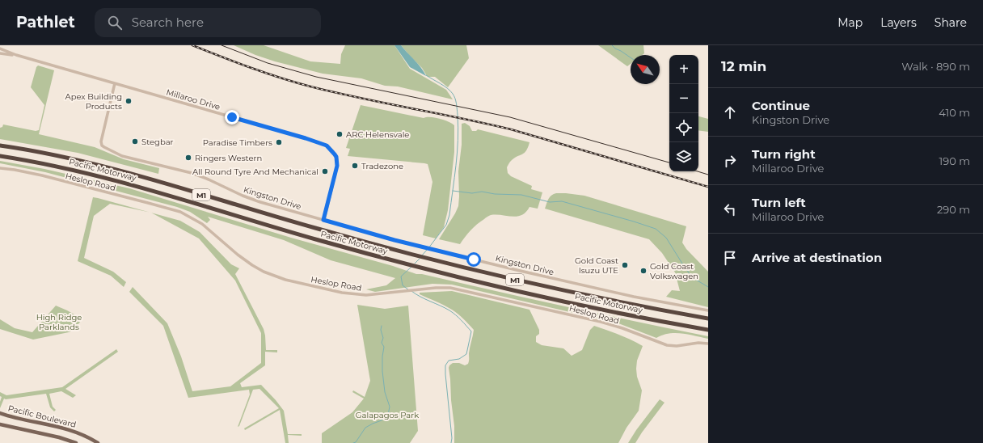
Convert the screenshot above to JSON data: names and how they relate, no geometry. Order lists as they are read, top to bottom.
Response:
{
  "streets": {
    "highway": ["Pacific Motorway", "M1"],
    "main road": ["Pacific Boulevard"],
    "street": ["Millaroo Drive", "Heslop Road", "Kingston Drive"]
  },
  "crossings": [
    ["Millaroo Drive", "Kingston Drive"]
  ],
  "parks": ["High Ridge Parklands", "Galapagos Park"],
  "places": [
    "Apex Building Products",
    "ARC Helensvale",
    "Stegbar",
    "Paradise Timbers",
    "Ringers Western",
    "Tradezone",
    "All Round Tyre And Mechanical",
    "Gold Coast Isuzu UTE",
    "Gold Coast Volkswagen"
  ],
  "north": "top left",
  "page": {
    "header": "Pathlet",
    "search": "Search here",
    "nav": ["Map", "Layers", "Share"],
    "heading": ["12 min", "Walk · 890 m"],
    "map_buttons": ["+", "−"],
    "list": [
      ["Continue", "Kingston Drive", "410 m"],
      ["Turn right", "Millaroo Drive", "190 m"],
      ["Turn left", "Millaroo Drive", "290 m"],
      "Arrive at destination"
    ]
  }
}
